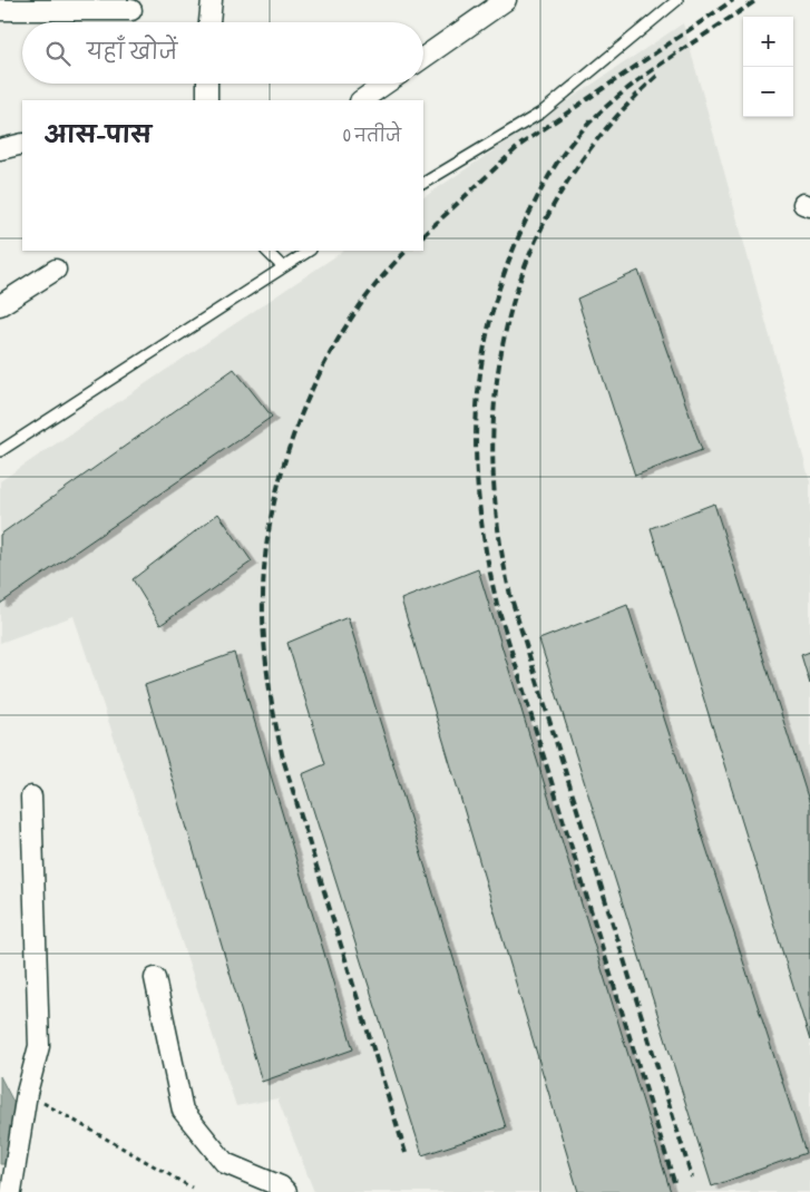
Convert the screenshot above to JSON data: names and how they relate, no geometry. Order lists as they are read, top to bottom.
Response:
{
  "page": {
    "map_buttons": ["+", "−"],
    "search": "यहाँ खोजें",
    "heading": ["आस-पास", "0 नतीजे"]
  }
}
